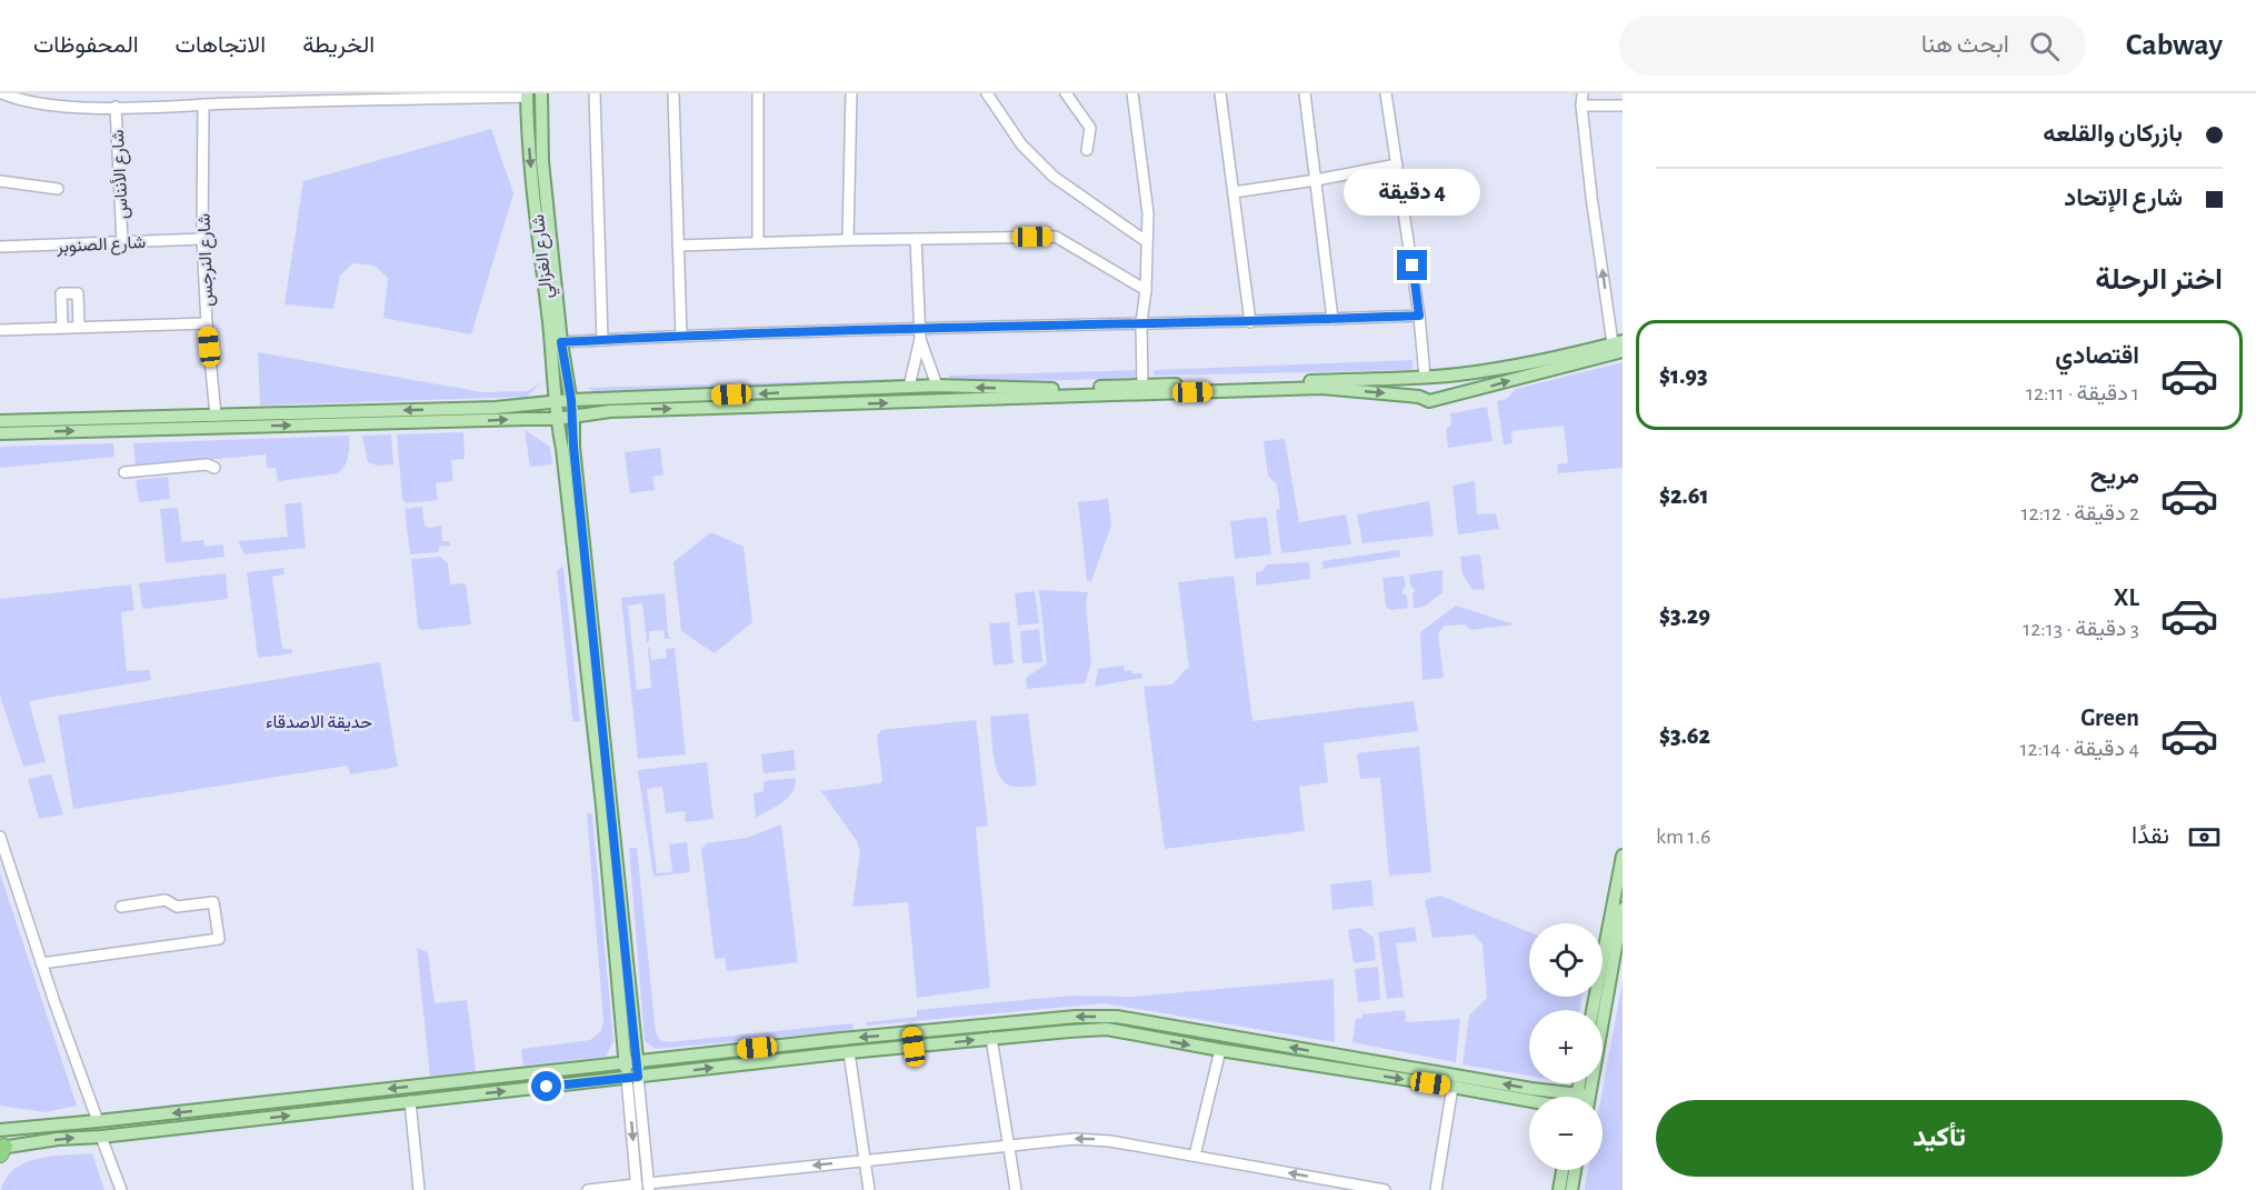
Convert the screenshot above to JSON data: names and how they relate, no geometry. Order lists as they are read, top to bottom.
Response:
{
  "streets": {
    "main road": ["شارع الغزالي"],
    "street": ["شارع الأنناس", "شارع الصنوبر", "شارع النرجس"]
  },
  "crossings": [
    ["شارع الأنناس", "شارع الصنوبر"],
    ["شارع الصنوبر", "شارع النرجس"]
  ],
  "parks": ["حديقة الاصدقاء"],
  "page": {
    "header": "Cabway",
    "search": "ابحث هنا",
    "nav": ["الخريطة", "الاتجاهات", "المحفوظات"],
    "banner": ["بازركان والقلعه", "شارع الإتحاد"],
    "bubble": "4 دقيقة",
    "heading": "اختر الرحلة",
    "list": [
      {
        "name": "اقتصادي",
        "note": "1 دقيقة · 12:11",
        "value": "$1.93"
      },
      {
        "name": "مريح",
        "note": "2 دقيقة · 12:12",
        "value": "$2.61"
      },
      {
        "name": "XL",
        "note": "3 دقيقة · 12:13",
        "value": "$3.29"
      },
      {
        "name": "Green",
        "note": "4 دقيقة · 12:14",
        "value": "$3.62"
      }
    ],
    "pay": ["نقدًا", "1.6 km"],
    "map_buttons": ["+", "−"],
    "buttons": "تأكيد"
  }
}
